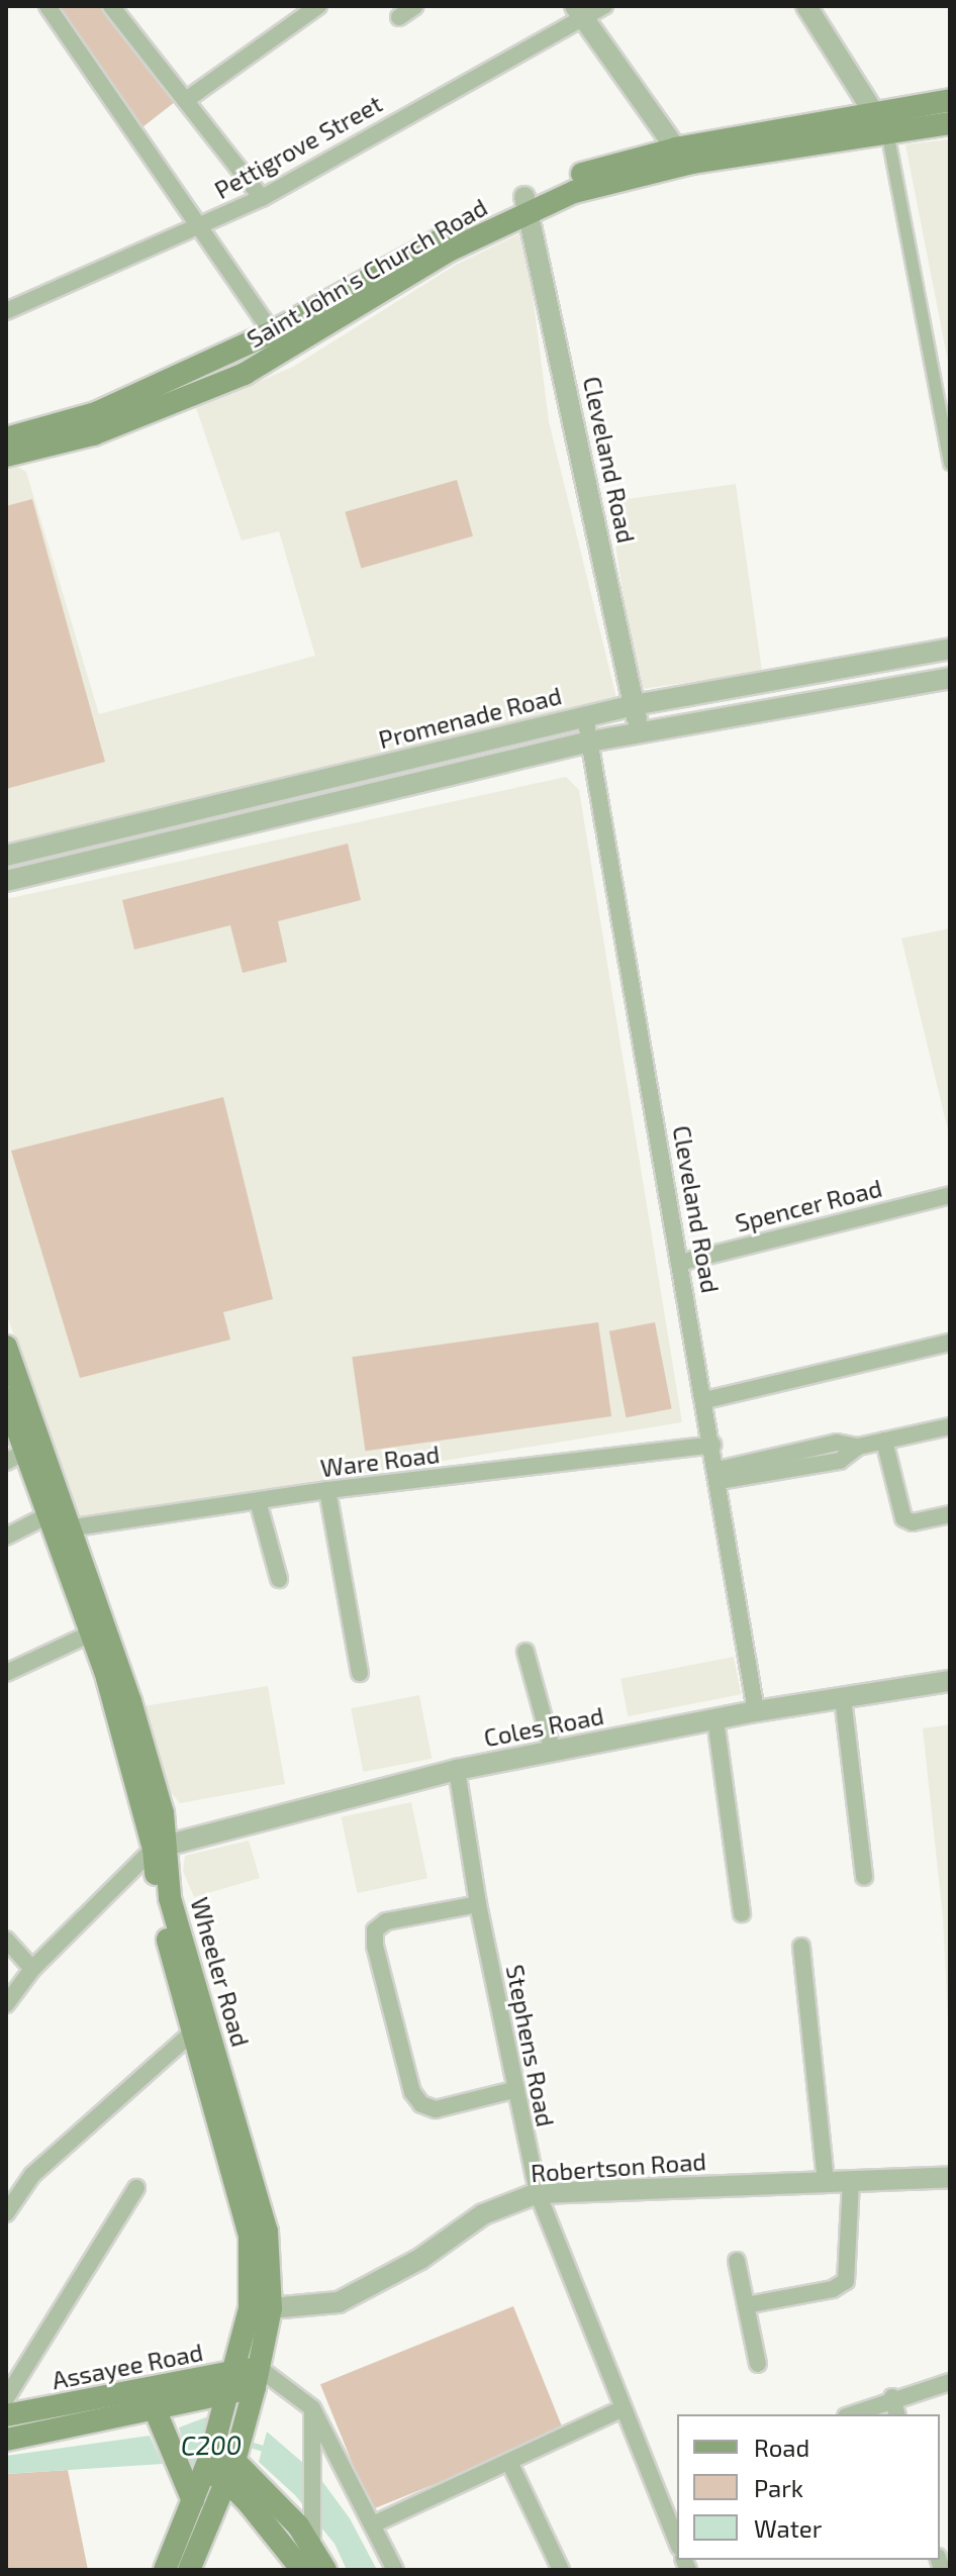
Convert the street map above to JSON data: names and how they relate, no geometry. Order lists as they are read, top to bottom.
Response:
{
  "streets": {
    "main road": ["Saint John's Church Road", "Wheeler Road", "Assayee Road"],
    "street": [
      "Pettigrove Street",
      "Cleveland Road",
      "Promenade Road",
      "Spencer Road",
      "Ware Road",
      "Coles Road",
      "Stephens Road",
      "Robertson Road"
    ]
  },
  "crossings": [
    ["Saint John's Church Road", "Cleveland Road"],
    ["Cleveland Road", "Promenade Road"],
    ["Cleveland Road", "Spencer Road"],
    ["Cleveland Road", "Ware Road"],
    ["Cleveland Road", "Coles Road"],
    ["Ware Road", "Wheeler Road"],
    ["Coles Road", "Wheeler Road"],
    ["Coles Road", "Stephens Road"],
    ["Wheeler Road", "Robertson Road"],
    ["Wheeler Road", "Assayee Road"],
    ["Stephens Road", "Robertson Road"]
  ],
  "water": ["C200"],
  "legend": ["Road", "Park", "Water"]
}
